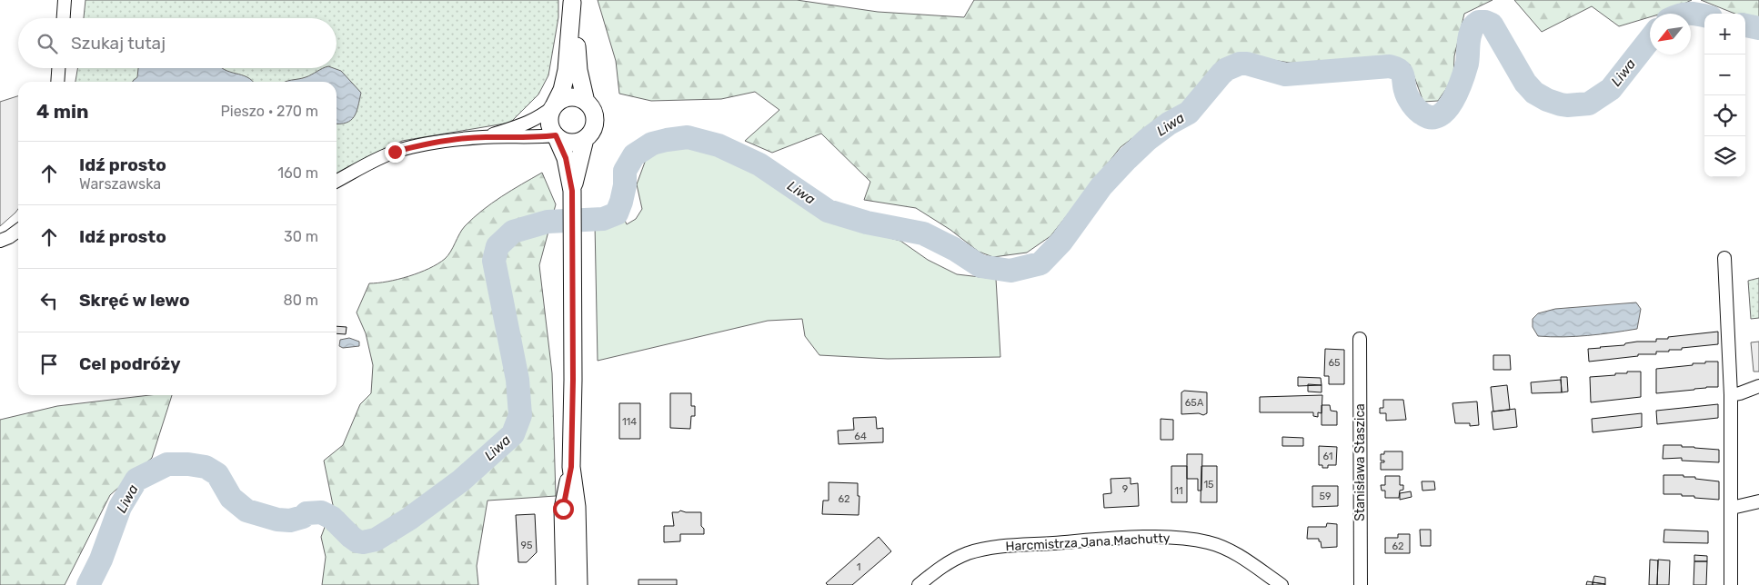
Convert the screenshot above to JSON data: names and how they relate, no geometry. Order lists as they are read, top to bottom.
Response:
{
  "streets": {
    "street": ["Stanisława Staszica", "Harcmistrza Jana Machutty"]
  },
  "water": ["Liwa"],
  "house_numbers": [
    "65",
    "65A",
    "114",
    "64",
    "61",
    "15",
    "9",
    "11",
    "59",
    "62",
    "95",
    "62",
    "1"
  ],
  "north": "bottom left",
  "page": {
    "map_buttons": ["+", "−"],
    "search": "Szukaj tutaj",
    "heading": ["4 min", "Pieszo · 270 m"],
    "list": [
      ["Idź prosto", "Warszawska", "160 m"],
      ["Idź prosto", "30 m"],
      ["Skręć w lewo", "80 m"],
      "Cel podróży"
    ]
  }
}
